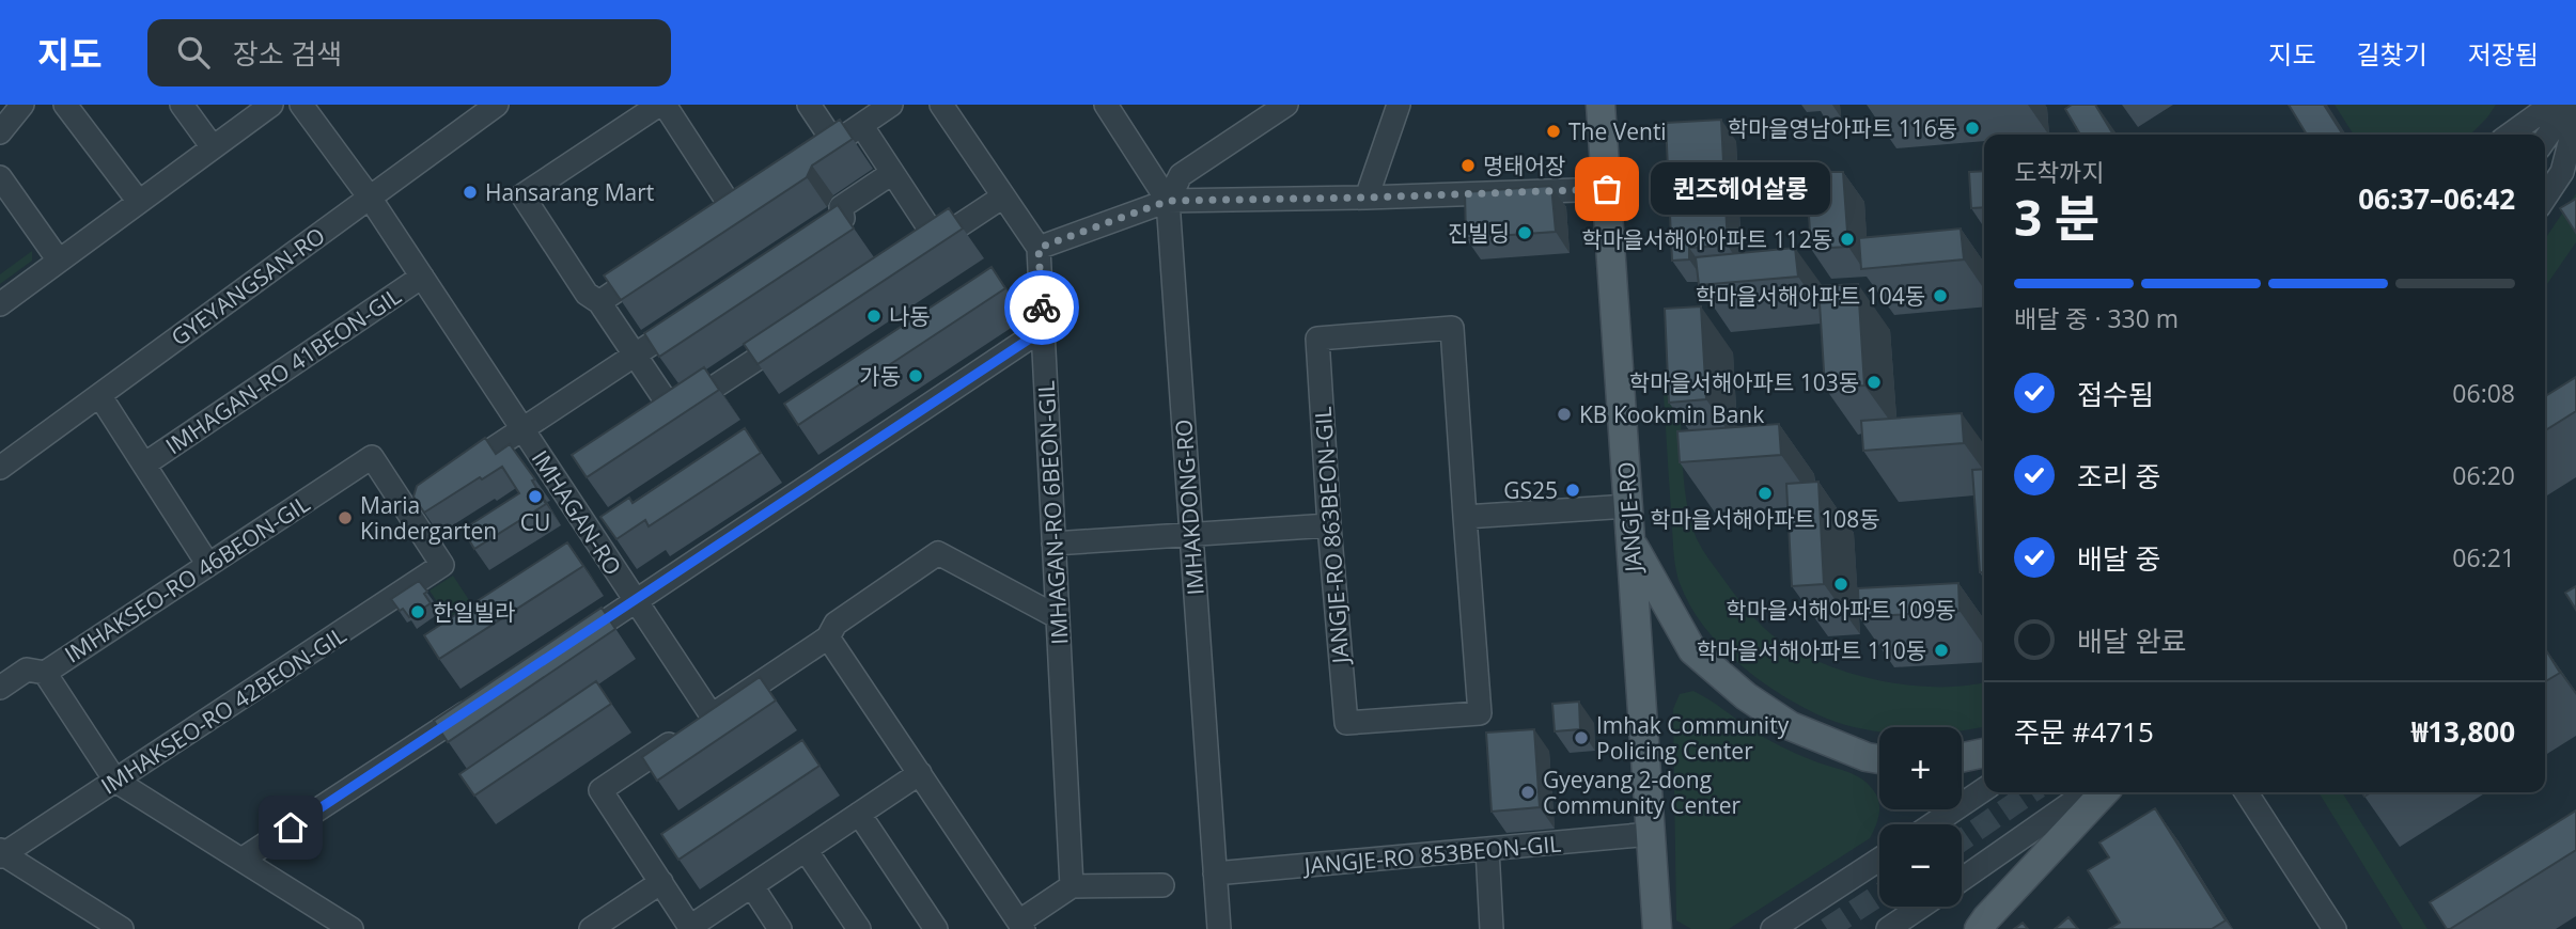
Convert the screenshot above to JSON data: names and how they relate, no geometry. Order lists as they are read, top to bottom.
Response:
{
  "streets": {
    "main road": ["JANGJE-RO"],
    "street": [
      "GYEYANGSAN-RO",
      "IMHAGAN-RO 41BEON-GIL",
      "IMHAKDONG-RO",
      "IMHAGAN-RO",
      "IMHAGAN-RO 6BEON-GIL",
      "JANGJE-RO 863BEON-GIL",
      "IMHAKSEO-RO 46BEON-GIL",
      "IMHAKSEO-RO 42BEON-GIL",
      "JANGJE-RO 853BEON-GIL"
    ]
  },
  "crossings": [
    ["GYEYANGSAN-RO", "IMHAGAN-RO"],
    ["IMHAGAN-RO 41BEON-GIL", "IMHAGAN-RO"],
    ["IMHAKDONG-RO", "JANGJE-RO 853BEON-GIL"],
    ["JANGJE-RO", "JANGJE-RO 853BEON-GIL"],
    ["IMHAKSEO-RO 46BEON-GIL", "IMHAKSEO-RO 42BEON-GIL"]
  ],
  "places": [
    "학마을영남아파트 116동",
    "The Venti",
    "명태어장",
    "퀸즈헤어살롱",
    "Hansarang Mart",
    "진빌딩",
    "학마을서해아아파트 112동",
    "학마을서해아파트 104동",
    "나동",
    "가동",
    "학마을서해아파트 103동",
    "KB Kookmin Bank",
    "GS25",
    "학마을서해아파트 108동",
    "CU",
    "Maria Kindergarten",
    "학마을서해아파트 109동",
    "한일빌라",
    "학마을서해아파트 110동",
    "Imhak Community Policing Center",
    "Gyeyang 2-dong Community Center"
  ],
  "page": {
    "header": "지도",
    "search": "장소 검색",
    "nav": ["지도", "길찾기", "저장됨"],
    "heading": ["3 분", "도착까지", "06:37–06:42"],
    "panel": ["주문 #4715", "₩13,800"],
    "bubble": "퀸즈헤어살롱",
    "bar": "배달 중 · 330 m",
    "list": [
      ["접수됨", "06:08"],
      ["조리 중", "06:20"],
      ["배달 중", "06:21"],
      "배달 완료"
    ],
    "map_buttons": ["+", "−"]
  }
}
